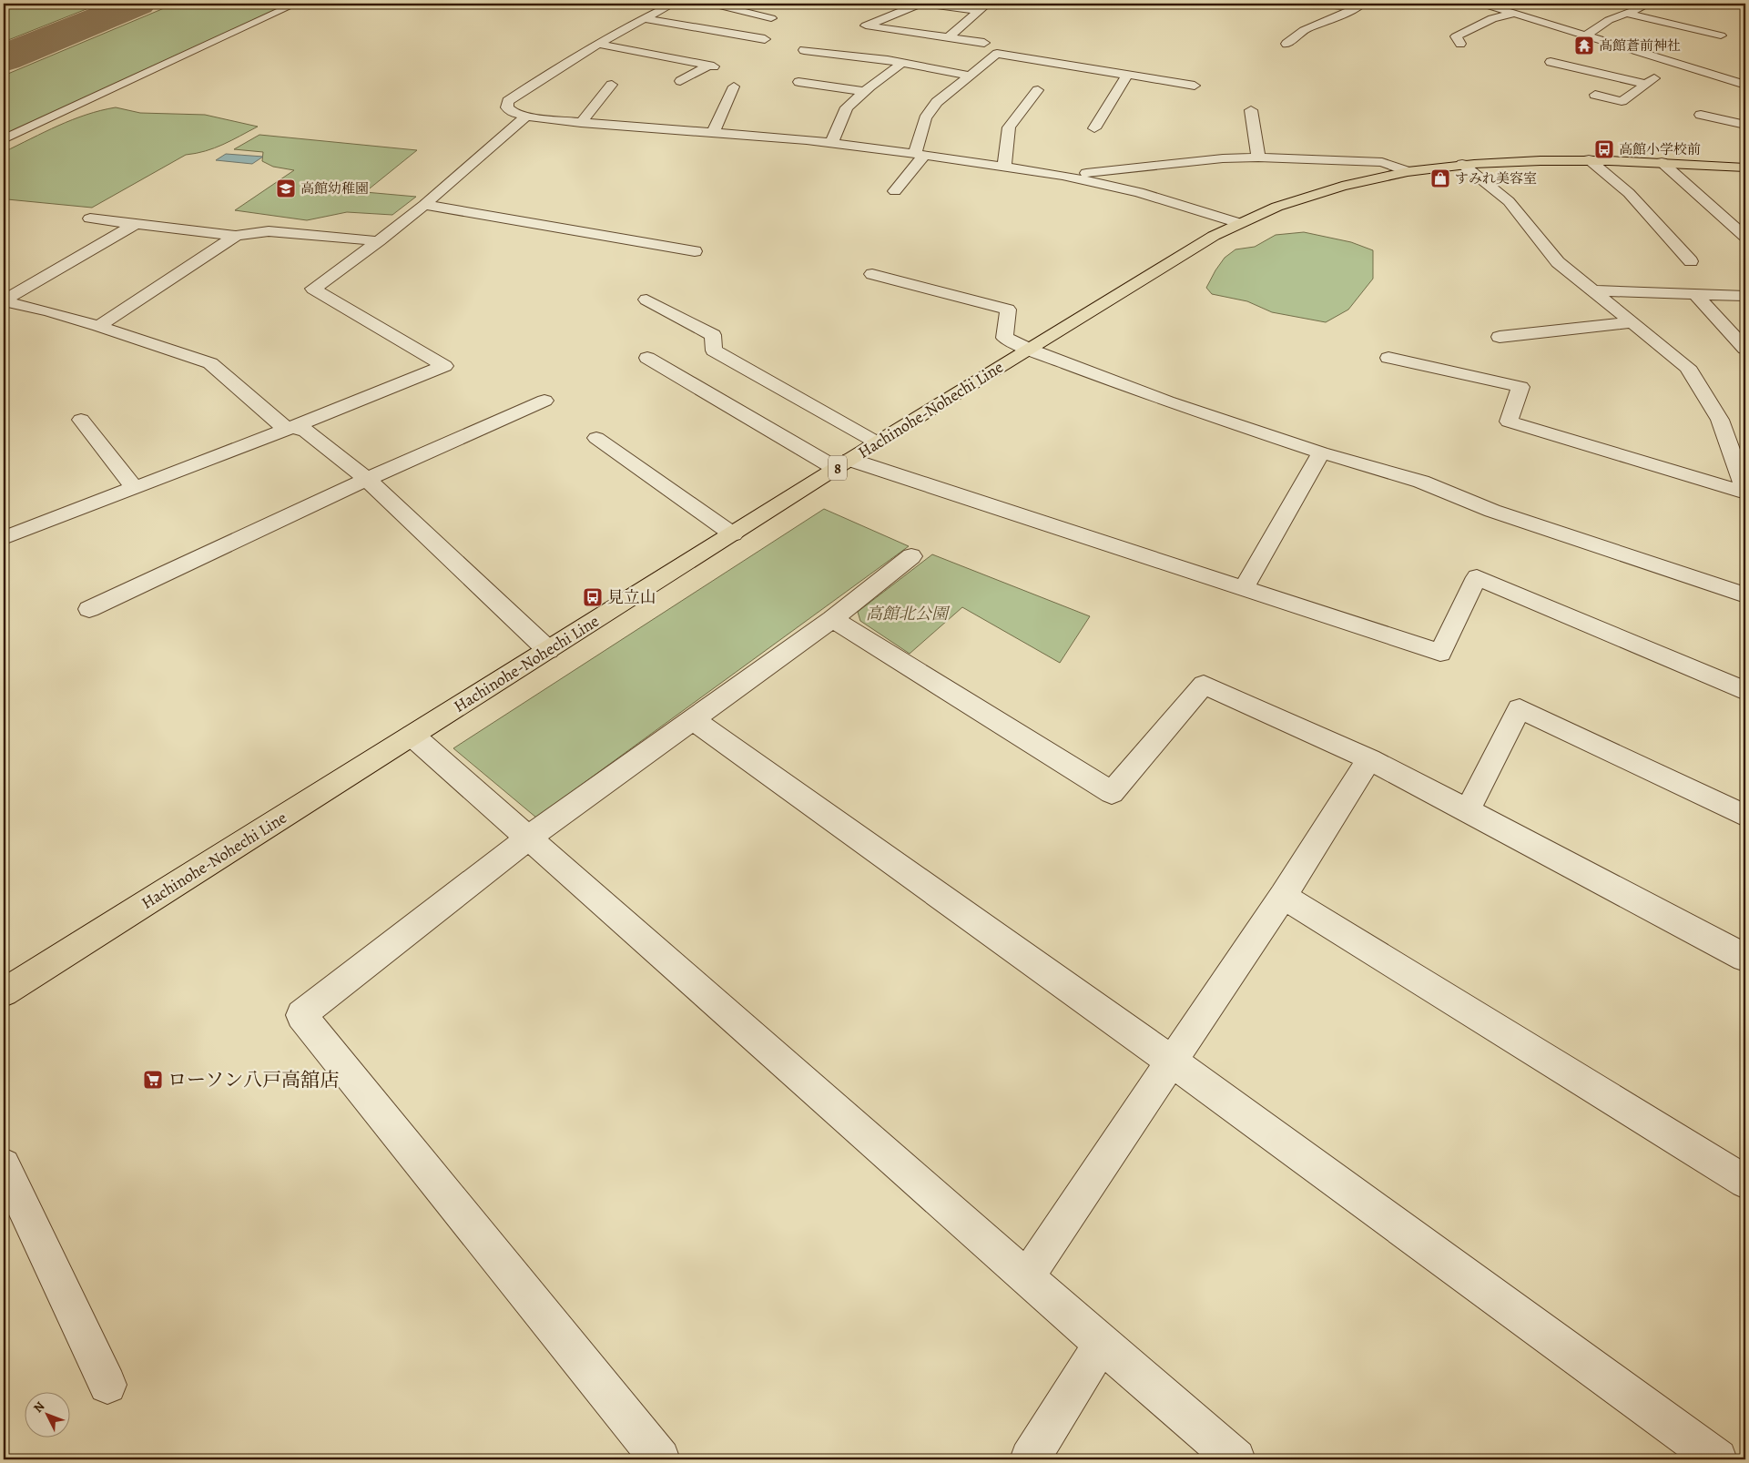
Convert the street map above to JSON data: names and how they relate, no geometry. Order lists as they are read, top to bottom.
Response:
{
  "streets": {
    "main road": ["Hachinohe-Nohechi Line", "8"]
  },
  "parks": ["高館北公園"],
  "places": {
    "temple": ["髙館蒼前神社"],
    "bus stop": ["高館小学校前", "見立山"],
    "shop": ["すみれ美容室"],
    "school or university": ["高館幼稚園"],
    "supermarket": ["ローソン八戸高舘店"]
  },
  "north": "top left"
}
